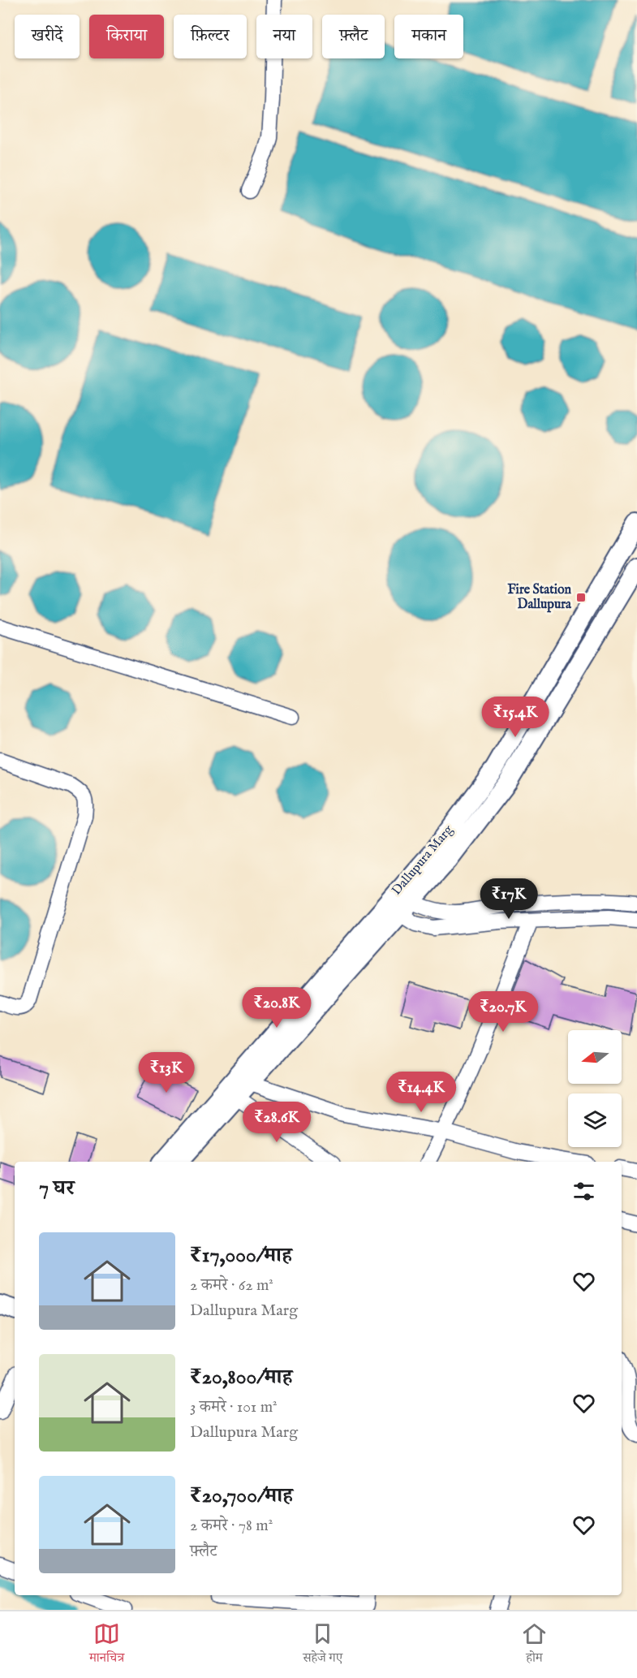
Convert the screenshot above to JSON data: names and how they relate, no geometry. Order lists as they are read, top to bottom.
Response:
{
  "streets": {
    "main road": ["Dallupura Marg"]
  },
  "places": {
    "transit": ["Fire Station Dallupura"]
  },
  "north": "left",
  "page": {
    "chip": [
      "खरीदें",
      "किराया",
      "फ़िल्टर",
      "नया",
      "फ़्लैट",
      "मकान"
    ],
    "price": [
      "₹15.4K",
      "₹17K",
      "₹20.8K",
      "₹20.7K",
      "₹13K",
      "₹14.4K",
      "₹28.6K"
    ],
    "heading": "7 घर",
    "list": [
      {
        "name": "₹17,000/माह",
        "note": "2 कमरे · 62 m² · Dallupura Marg"
      },
      {
        "name": "₹20,800/माह",
        "note": "3 कमरे · 101 m² · Dallupura Marg"
      },
      {
        "name": "₹20,700/माह",
        "note": "2 कमरे · 78 m² · फ़्लैट"
      }
    ],
    "tabs": ["मानचित्र", "सहेजे गए", "होम"]
  }
}
